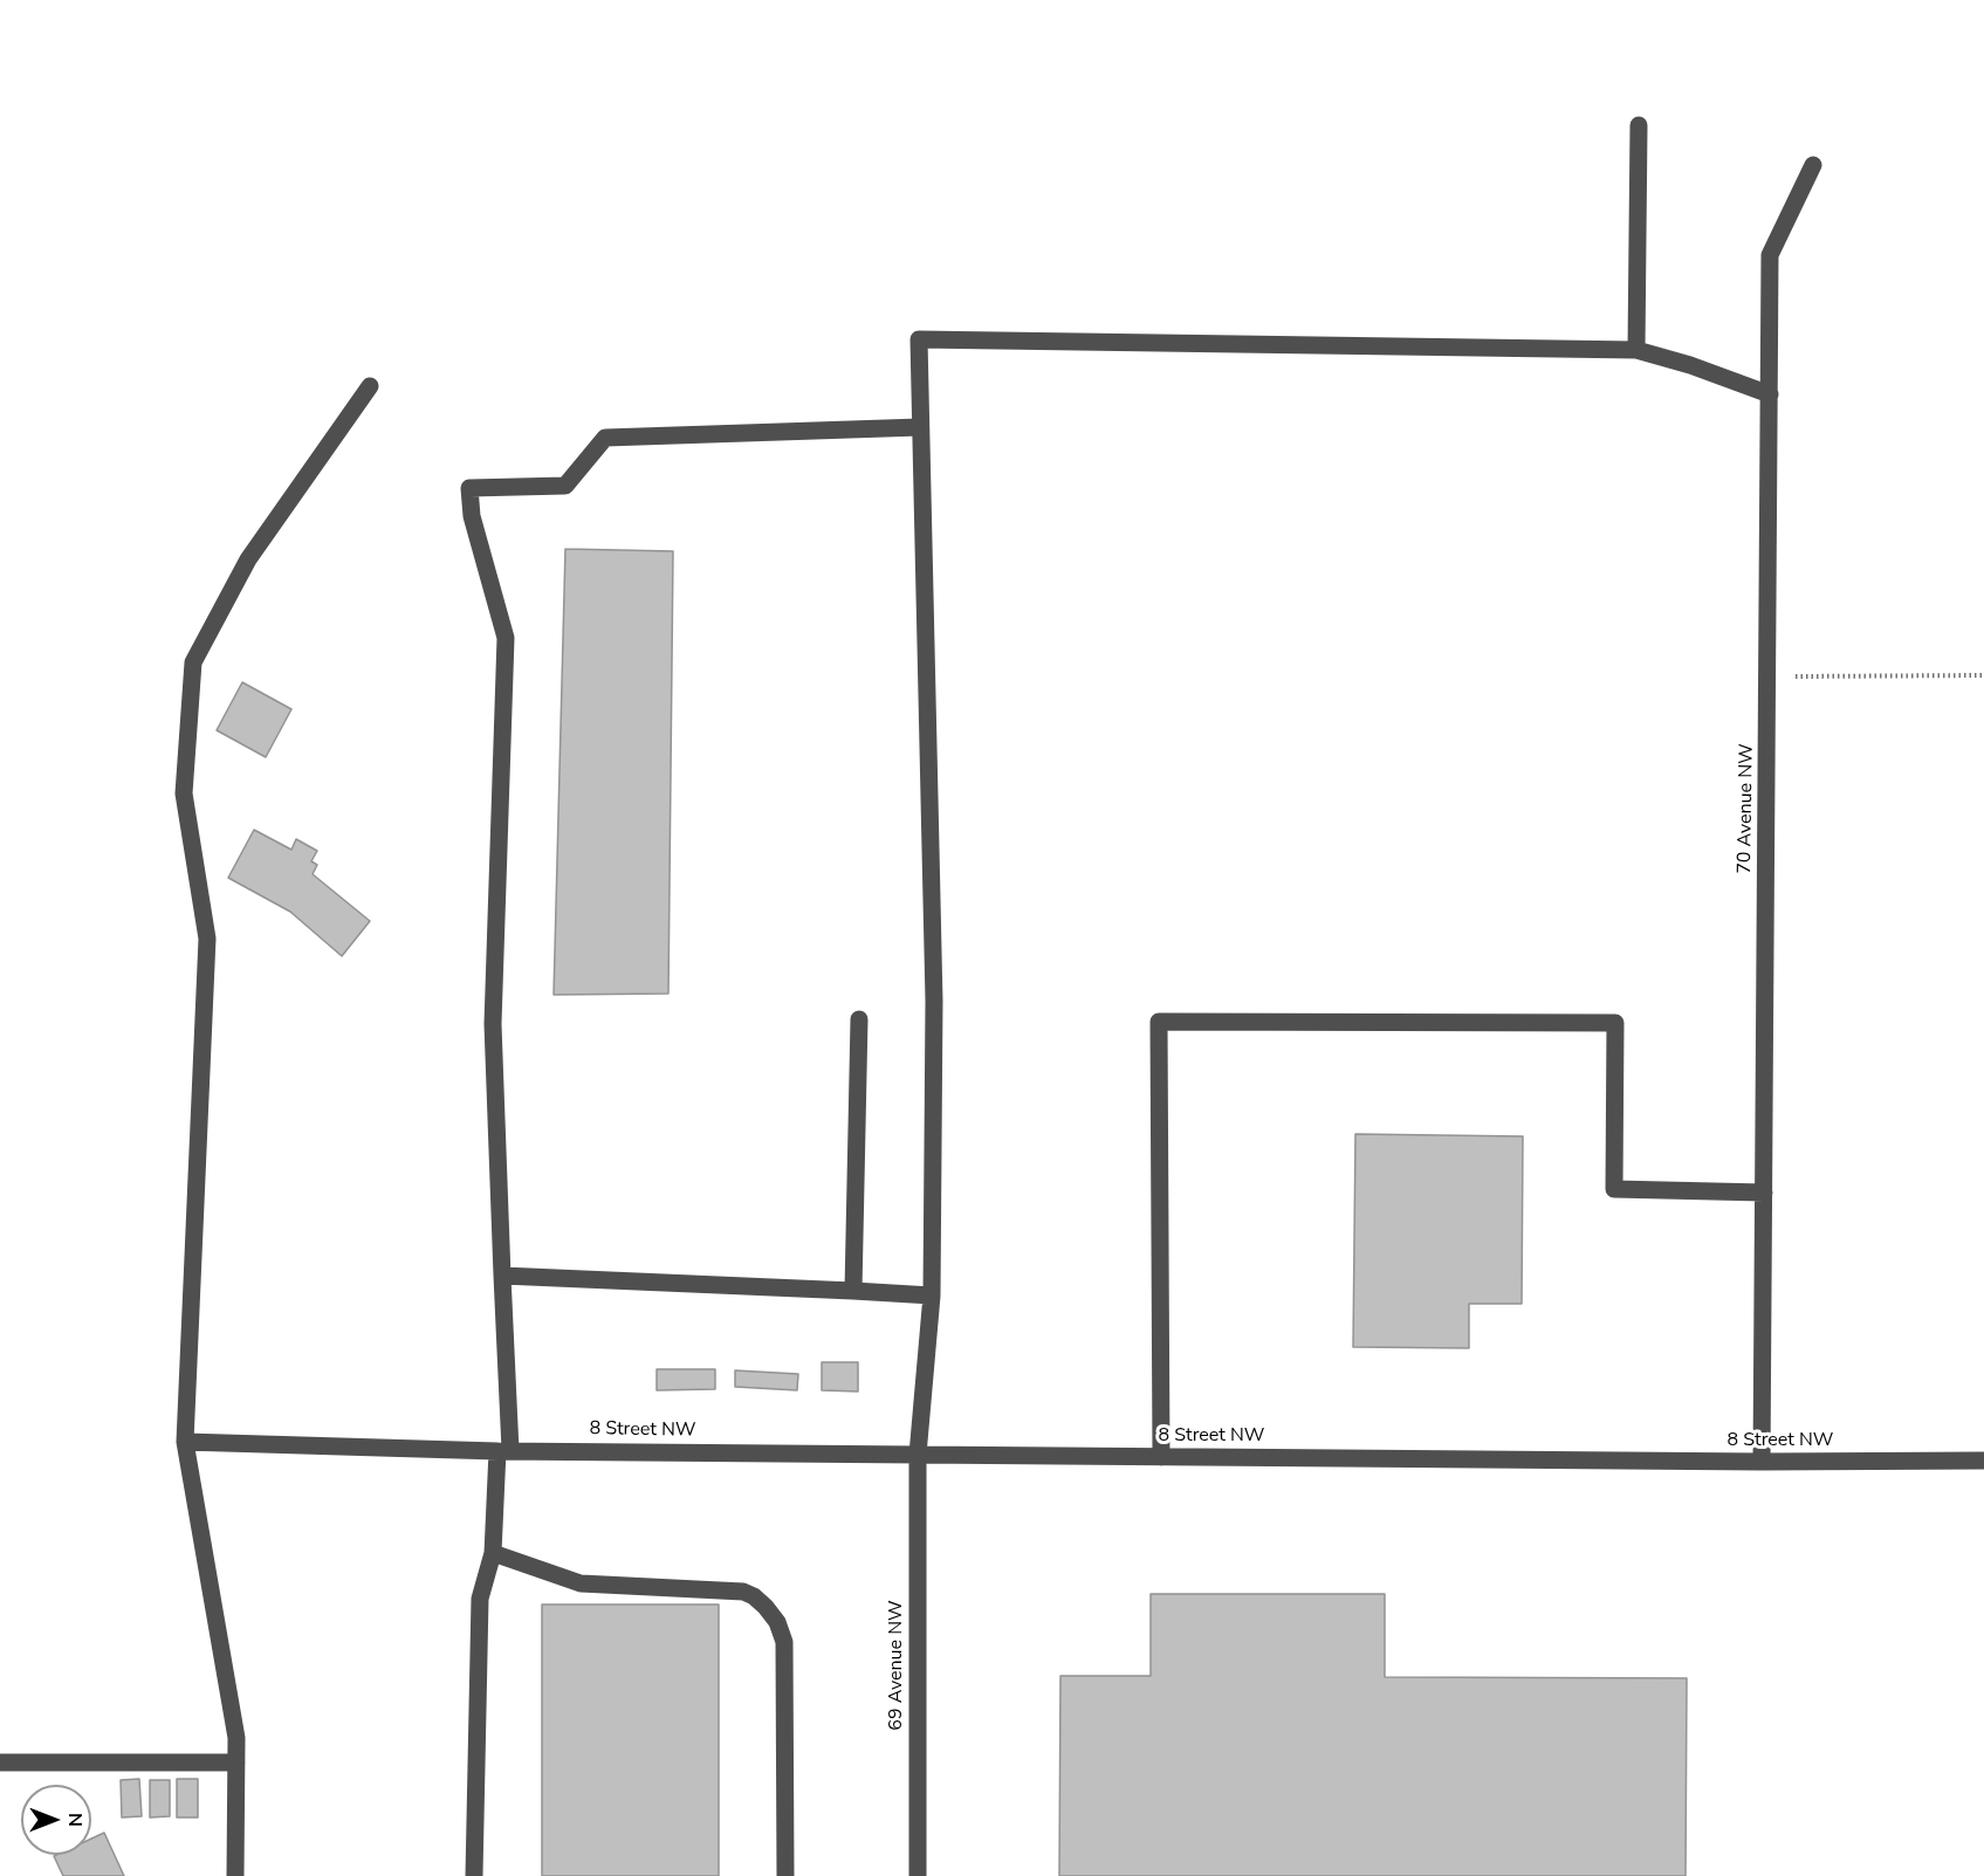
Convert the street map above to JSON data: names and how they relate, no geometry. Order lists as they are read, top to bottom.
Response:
{
  "streets": {
    "street": ["70 Avenue NW", "8 Street NW", "69 Avenue NW"]
  },
  "crossings": [
    ["70 Avenue NW", "8 Street NW"],
    ["8 Street NW", "69 Avenue NW"]
  ],
  "north": "right"
}
